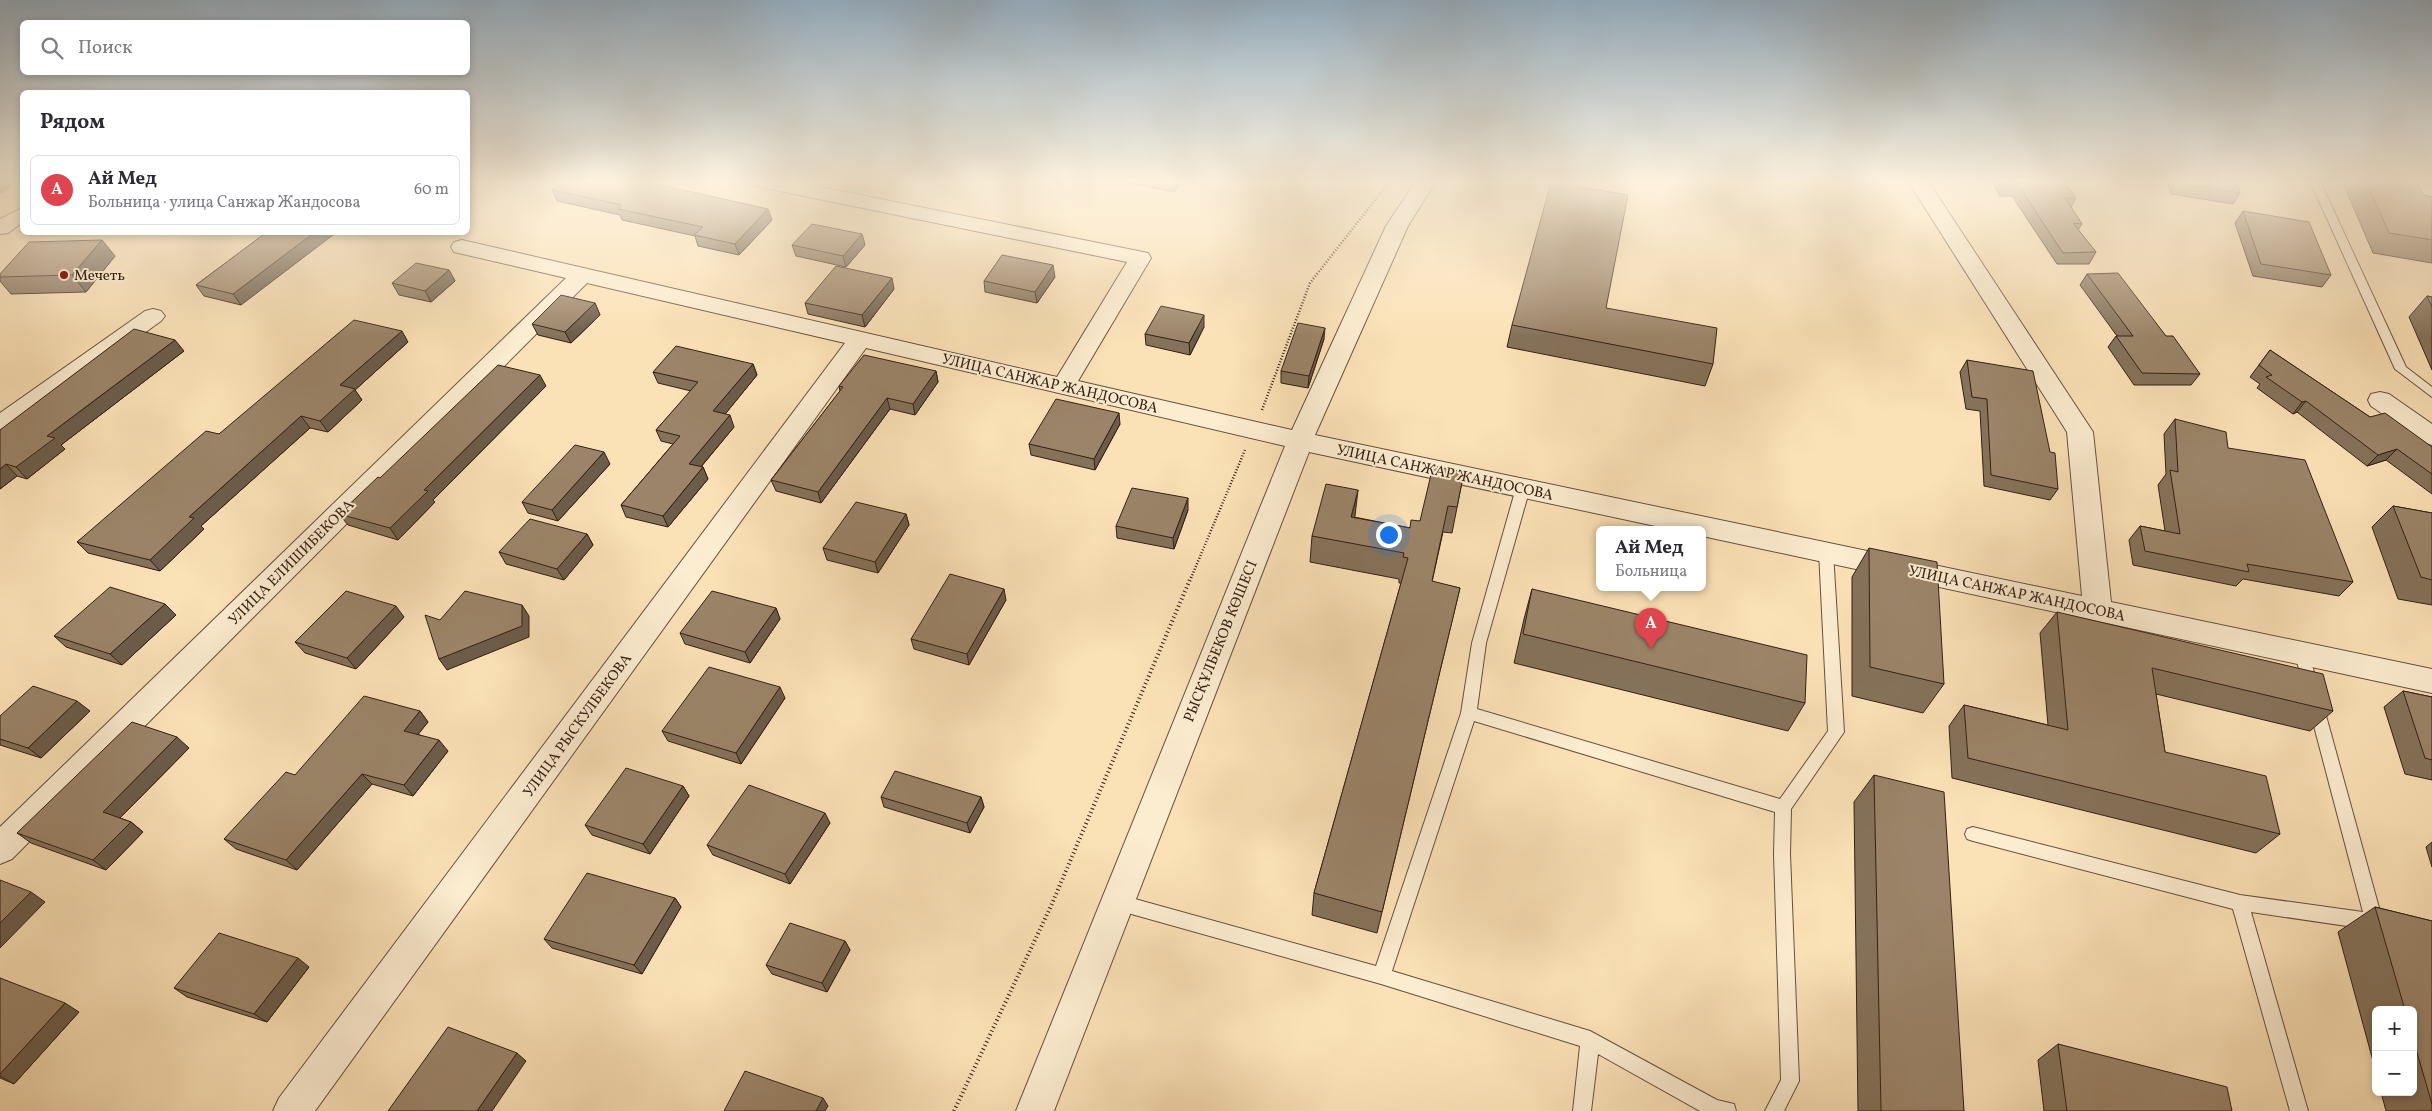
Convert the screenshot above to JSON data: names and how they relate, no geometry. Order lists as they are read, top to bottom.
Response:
{
  "streets": {
    "street": [
      "УЛИЦА САНЖАР ЖАНДОСОВА",
      "УЛИЦА ЕЛИШИБЕКОВА",
      "РЫСҚҰЛБЕКОВ КӨШЕСІ",
      "УЛИЦА РЫСКУЛБЕКОВА"
    ]
  },
  "crossings": [
    ["УЛИЦА САНЖАР ЖАНДОСОВА", "УЛИЦА ЕЛИШИБЕКОВА"],
    ["УЛИЦА САНЖАР ЖАНДОСОВА", "РЫСҚҰЛБЕКОВ КӨШЕСІ"],
    ["УЛИЦА САНЖАР ЖАНДОСОВА", "УЛИЦА РЫСКУЛБЕКОВА"]
  ],
  "places": ["Мечеть"],
  "page": {
    "search": "Поиск",
    "heading": "Рядом",
    "list": [
      {
        "mark": "A",
        "name": "Ай Мед",
        "note": "Больница · улица Санжар Жандосова",
        "value": "60 m"
      }
    ],
    "popup": ["Ай Мед", "Больница"],
    "pins": "A",
    "map_buttons": ["+", "−"]
  }
}
